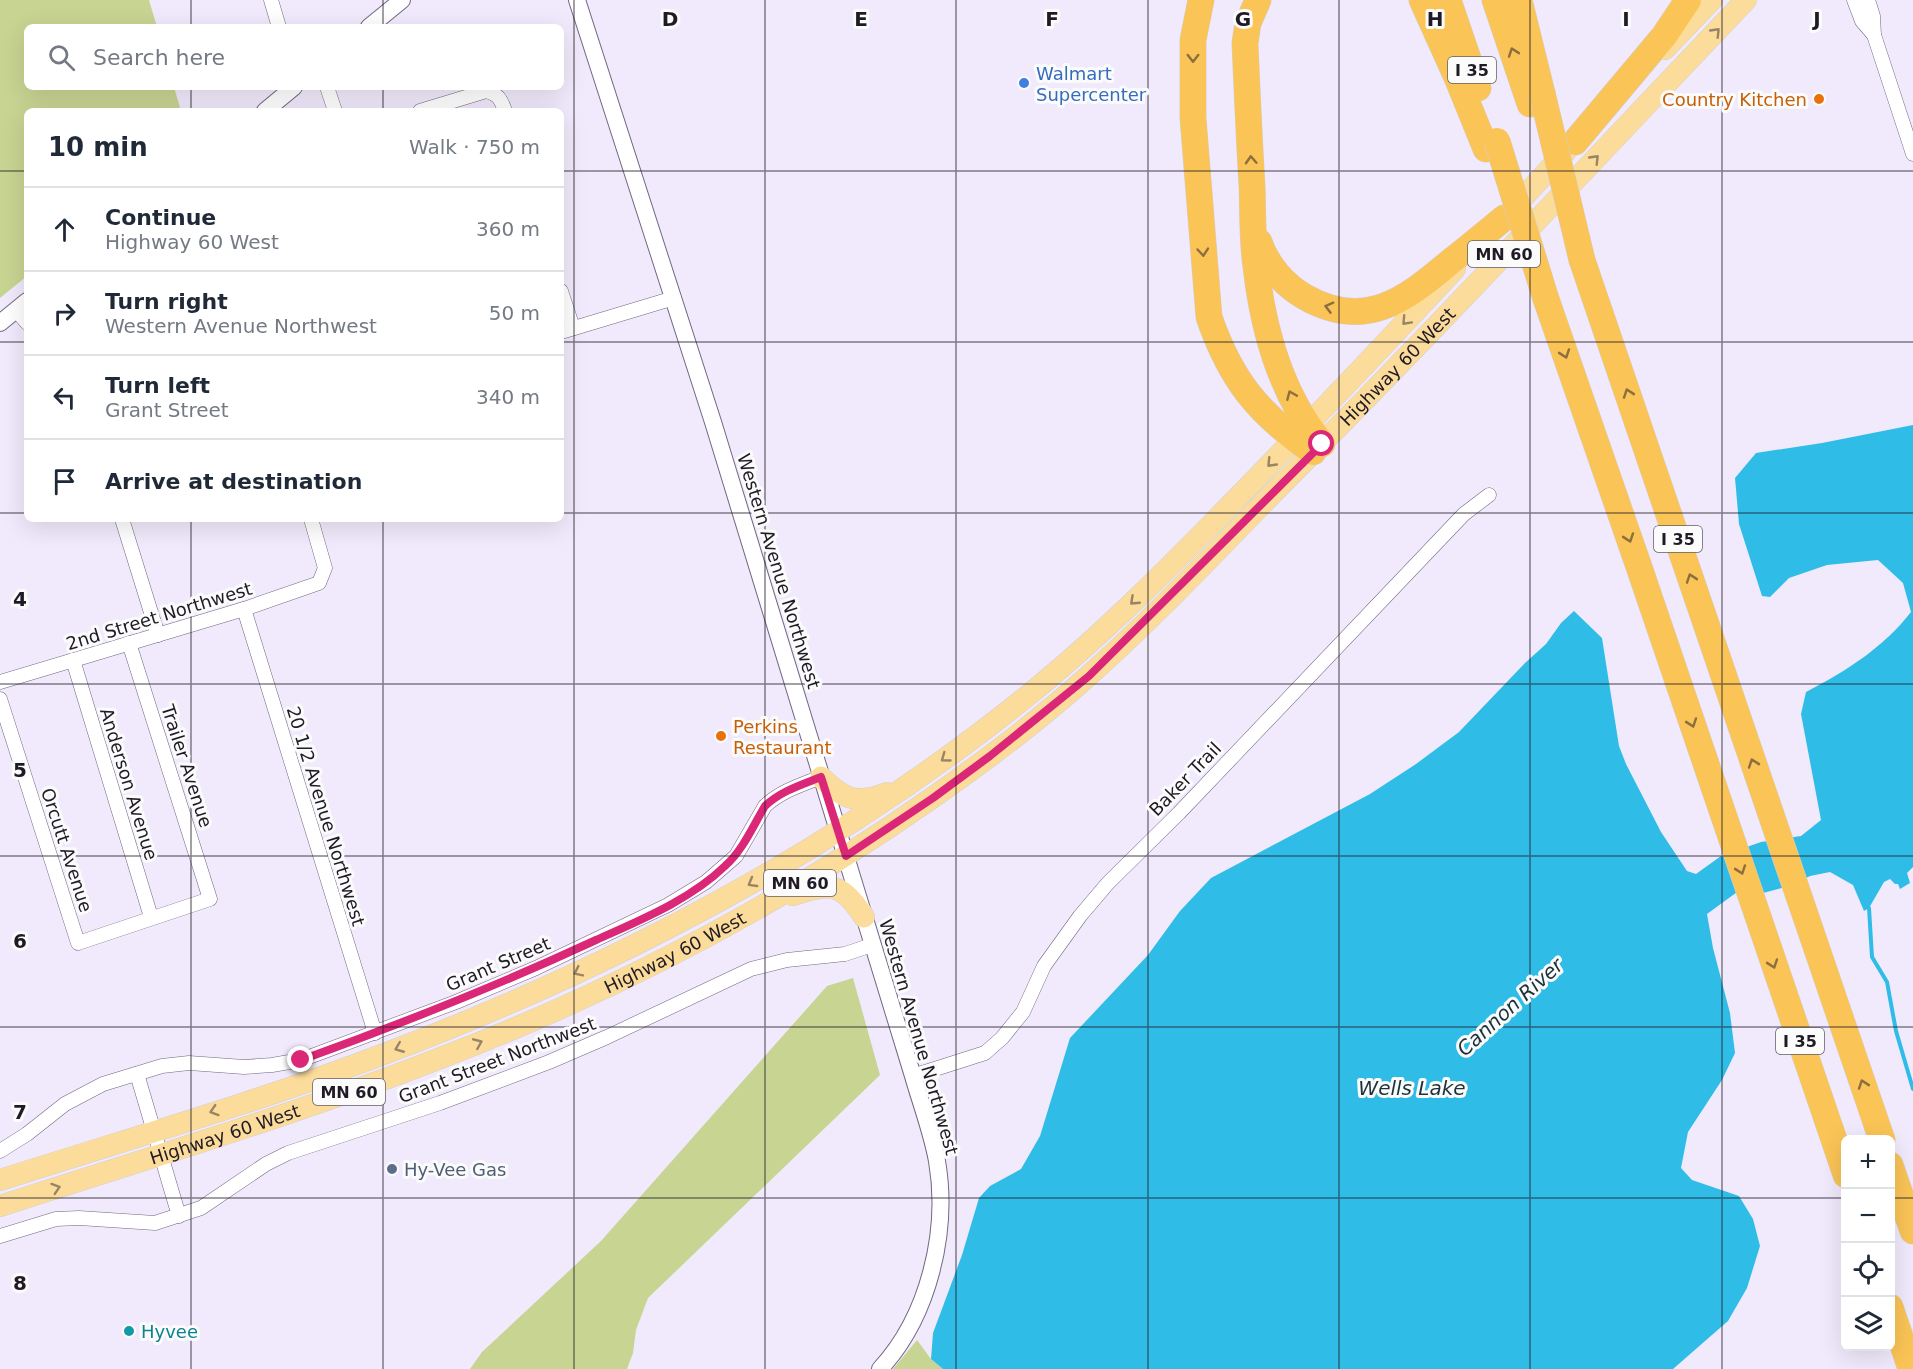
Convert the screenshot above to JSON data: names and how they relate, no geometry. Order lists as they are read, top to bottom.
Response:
{
  "streets": {
    "highway": ["I 35"],
    "main road": ["MN 60", "Highway 60 West"],
    "street": [
      "Western Avenue Northwest",
      "2nd Street Northwest",
      "Trailer Avenue",
      "Baker Trail",
      "Anderson Avenue",
      "20 1/2 Avenue Northwest",
      "Orcutt Avenue",
      "Grant Street",
      "Grant Street Northwest"
    ]
  },
  "crossings": [
    ["Highway 60 West", "Western Avenue Northwest"],
    ["Western Avenue Northwest", "Baker Trail"],
    ["Western Avenue Northwest", "Grant Street"],
    ["Western Avenue Northwest", "Grant Street Northwest"],
    ["2nd Street Northwest", "Trailer Avenue"],
    ["2nd Street Northwest", "Anderson Avenue"],
    ["2nd Street Northwest", "20 1/2 Avenue Northwest"],
    ["Trailer Avenue", "Anderson Avenue"],
    ["Trailer Avenue", "Orcutt Avenue"],
    ["Anderson Avenue", "Orcutt Avenue"],
    ["20 1/2 Avenue Northwest", "Grant Street"]
  ],
  "water": ["Cannon River", "Wells Lake"],
  "places": [
    "Walmart Supercenter",
    "Country Kitchen",
    "Perkins Restaurant",
    "Hy-Vee Gas",
    "Hyvee"
  ],
  "page": {
    "search": "Search here",
    "heading": ["10 min", "Walk · 750 m"],
    "list": [
      ["Continue", "Highway 60 West", "360 m"],
      ["Turn right", "Western Avenue Northwest", "50 m"],
      ["Turn left", "Grant Street", "340 m"],
      "Arrive at destination"
    ],
    "map_buttons": ["+", "−"]
  },
  "grid": {
    "columns": [
      "D",
      "E",
      "F",
      "G",
      "H",
      "I",
      "J"
    ],
    "rows": [
      "4",
      "5",
      "6",
      "7",
      "8"
    ]
  }
}
